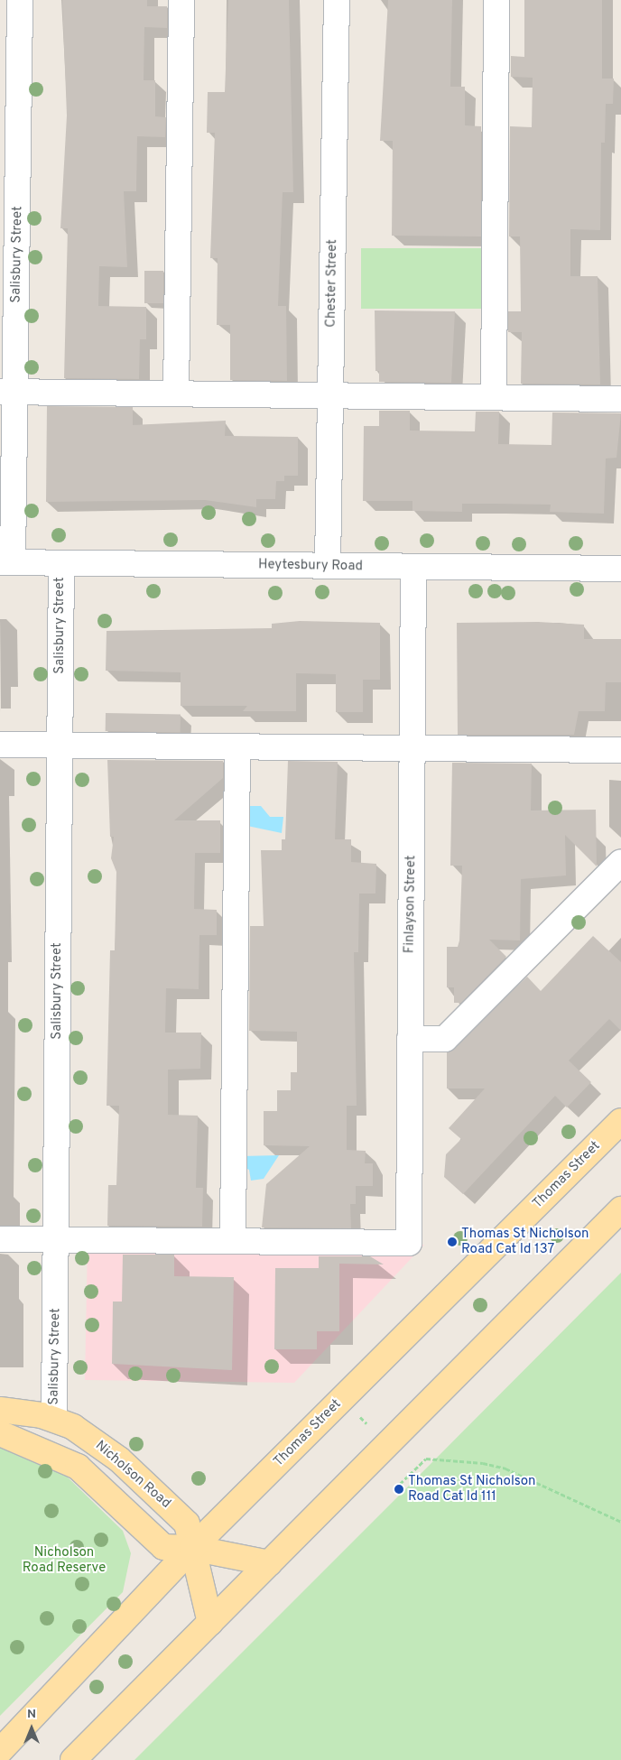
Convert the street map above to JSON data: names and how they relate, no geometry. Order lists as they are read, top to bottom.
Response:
{
  "streets": {
    "main road": ["Thomas Street", "Nicholson Road"],
    "street": [
      "Salisbury Street",
      "Chester Street",
      "Heytesbury Road",
      "Finlayson Street"
    ]
  },
  "crossings": [
    ["Salisbury Street", "Heytesbury Road"],
    ["Salisbury Street", "Nicholson Road"],
    ["Chester Street", "Heytesbury Road"],
    ["Heytesbury Road", "Finlayson Street"],
    ["Thomas Street", "Nicholson Road"]
  ],
  "parks": ["Nicholson Road Reserve"],
  "places": ["Thomas St Nicholson Road Cat Id 137", "Thomas St Nicholson Road Cat Id 111"],
  "north": "top"
}
